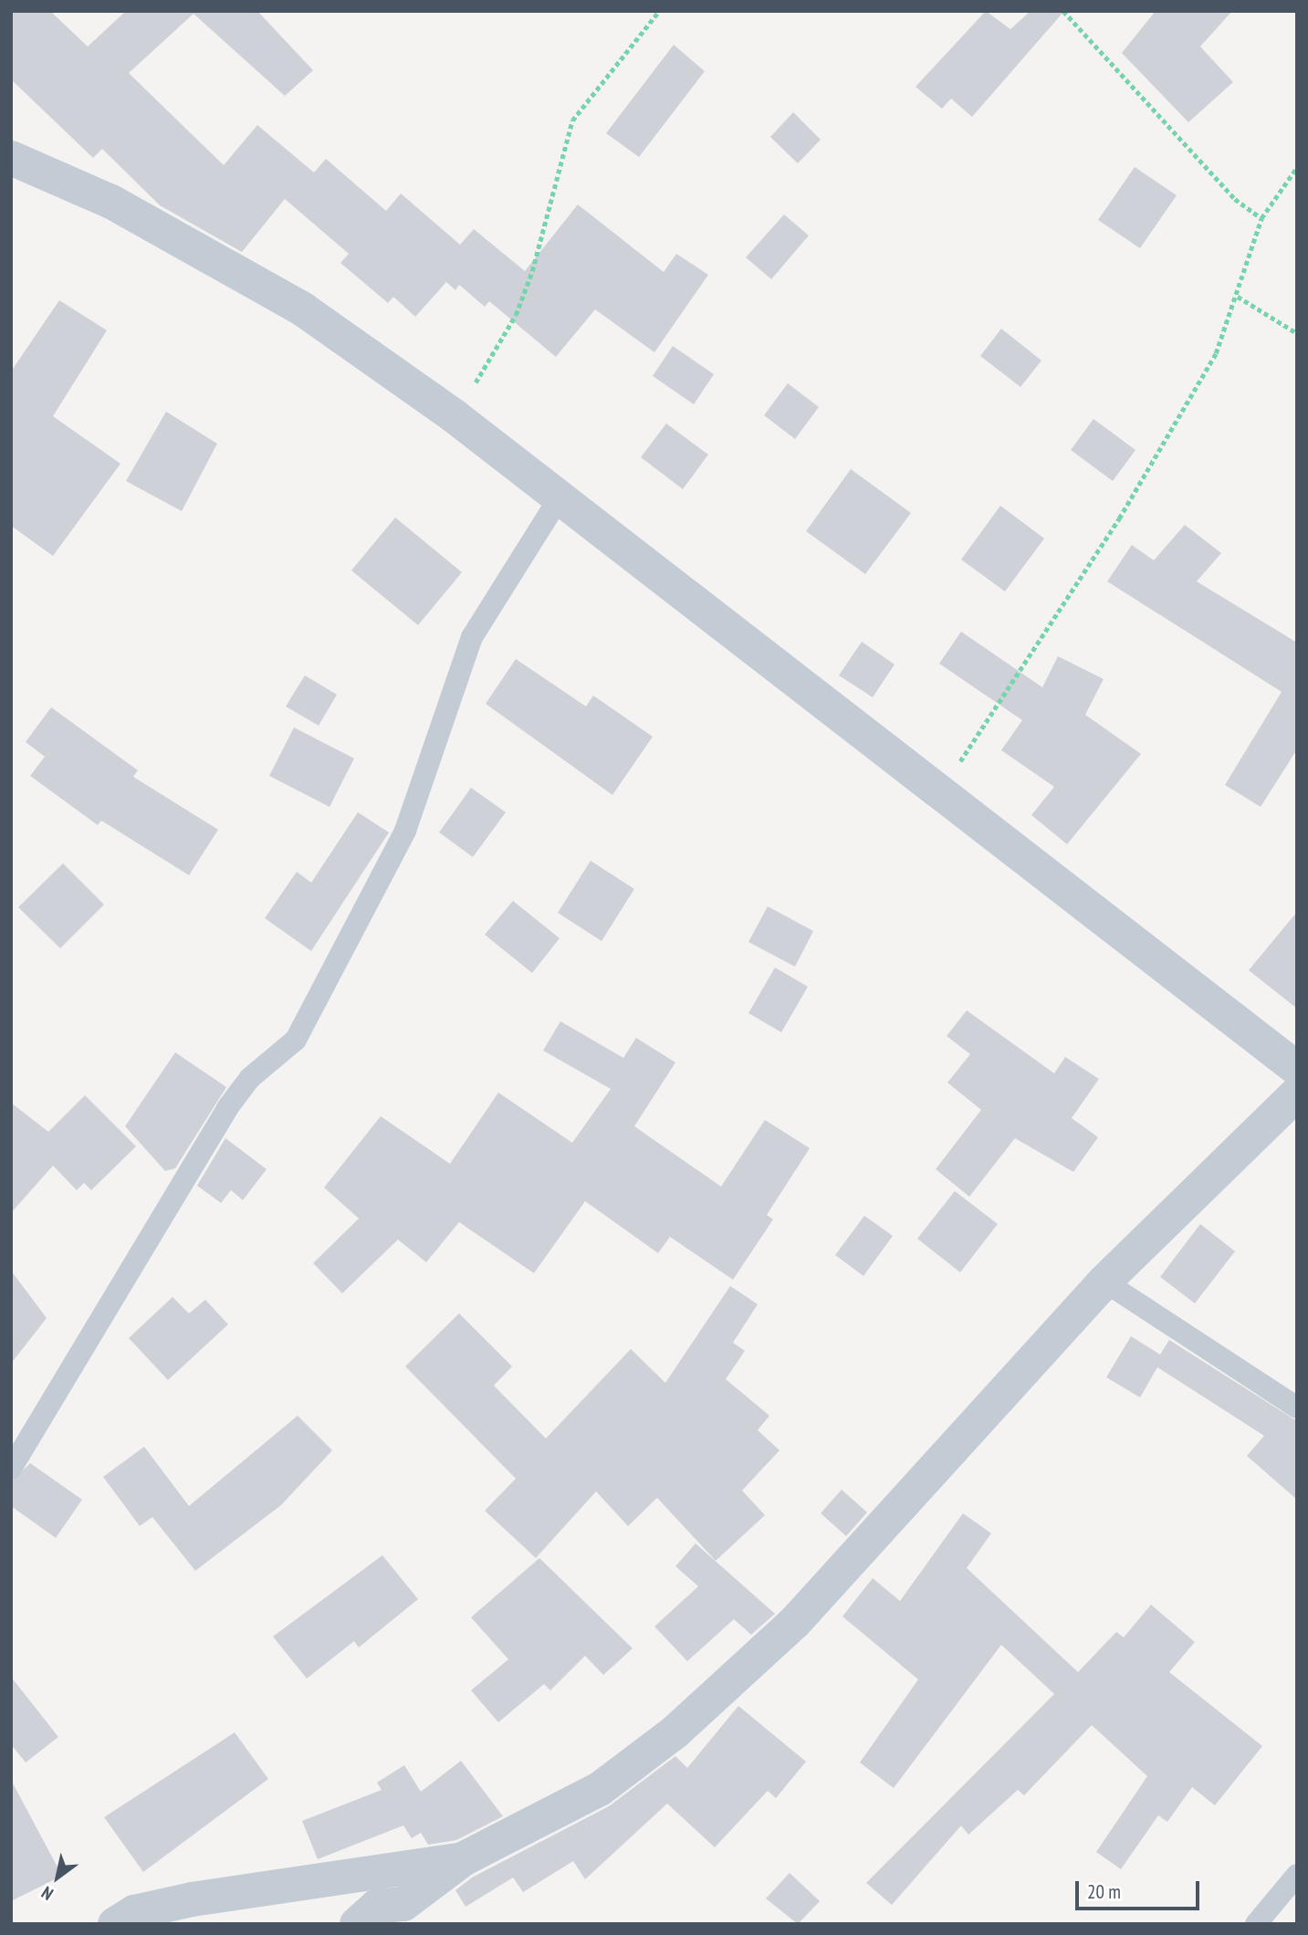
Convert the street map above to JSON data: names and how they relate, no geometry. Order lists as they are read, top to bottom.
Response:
{
  "scale_bar": "20 m",
  "north": "bottom left"
}
